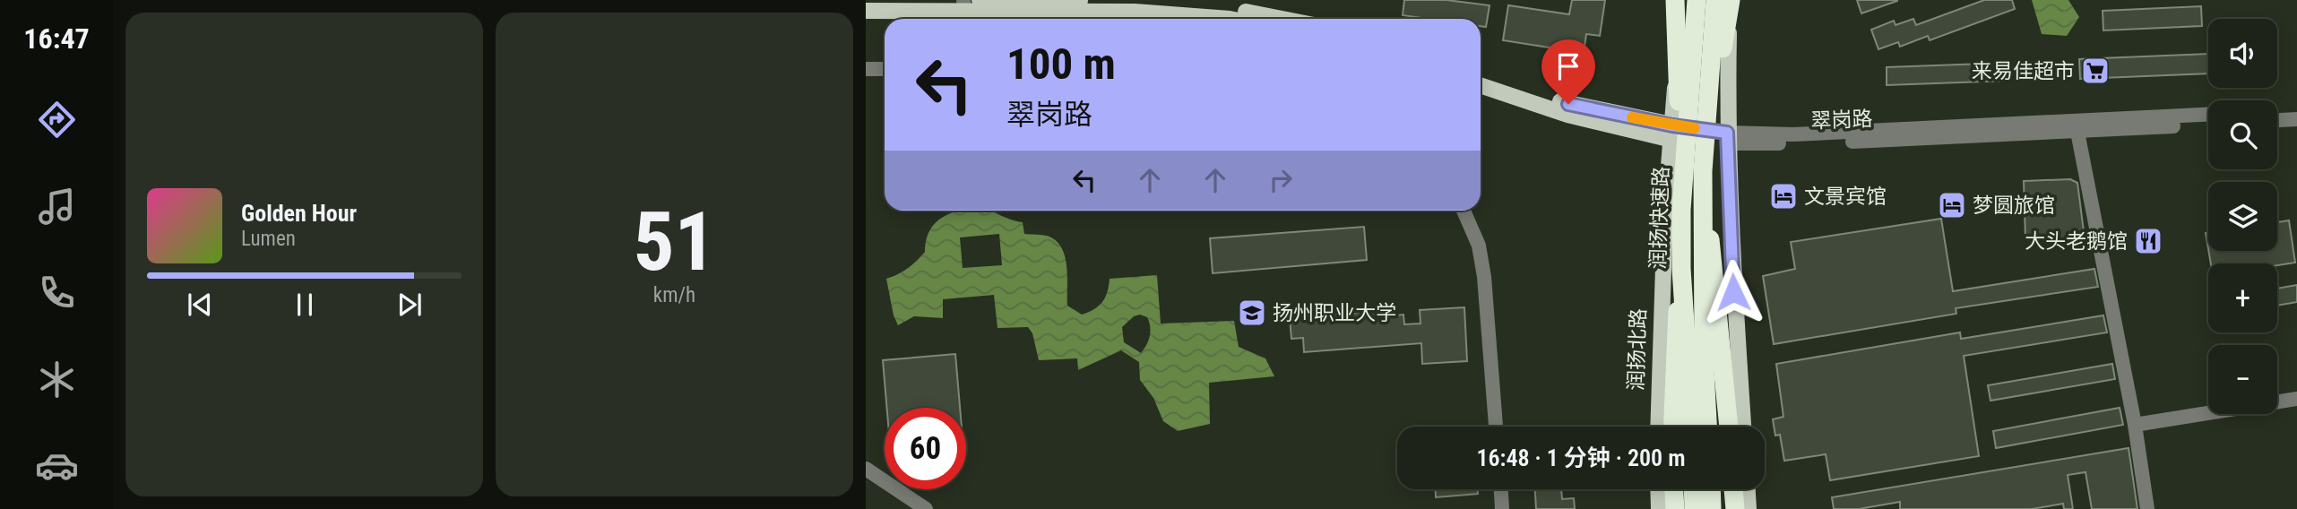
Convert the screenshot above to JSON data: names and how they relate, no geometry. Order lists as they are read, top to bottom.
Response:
{
  "streets": {
    "highway": ["润扬快速路"],
    "main road": ["翠岗路", "润扬北路"]
  },
  "crossings": [
    ["翠岗路", "润扬北路"]
  ],
  "places": {
    "supermarket": ["来易佳超市"],
    "hotel": ["文景宾馆", "梦圆旅馆"],
    "restaurant": ["大头老鹅馆"],
    "school or university": ["扬州职业大学"]
  },
  "page": {
    "tabs": "16:47",
    "tile": ["51", "km/h"],
    "map_buttons": ["+", "−"],
    "turn": ["100 m", "翠岗路"],
    "song": ["Golden Hour", "Lumen"],
    "limit": "60",
    "trip": "16:48 · 1 分钟 · 200 m"
  }
}
